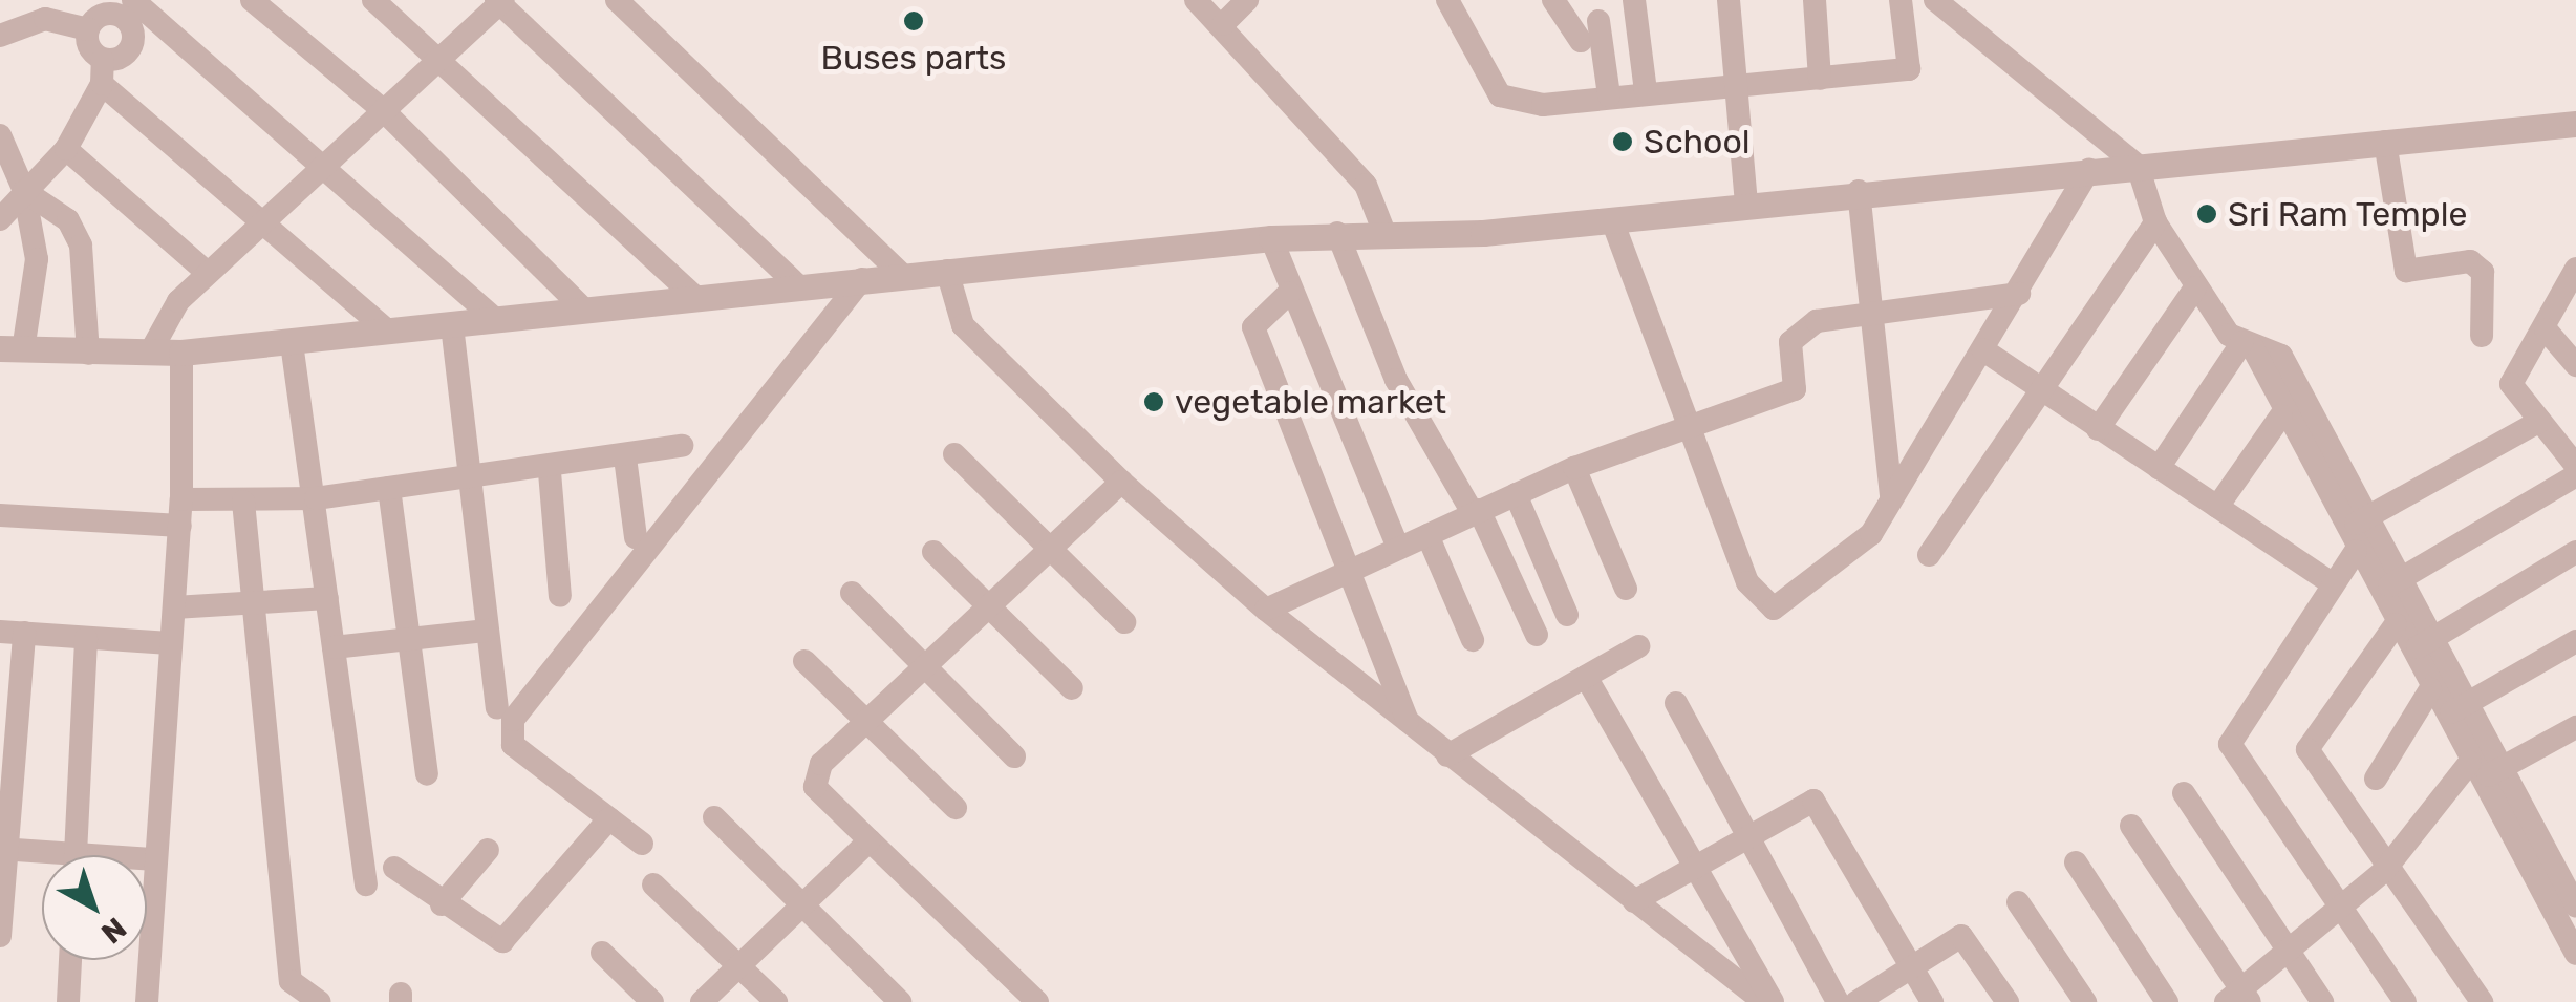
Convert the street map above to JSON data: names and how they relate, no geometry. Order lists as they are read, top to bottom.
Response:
{
  "places": [
    "Buses parts",
    "School",
    "Sri Ram Temple",
    "vegetable market"
  ],
  "north": "bottom right"
}
